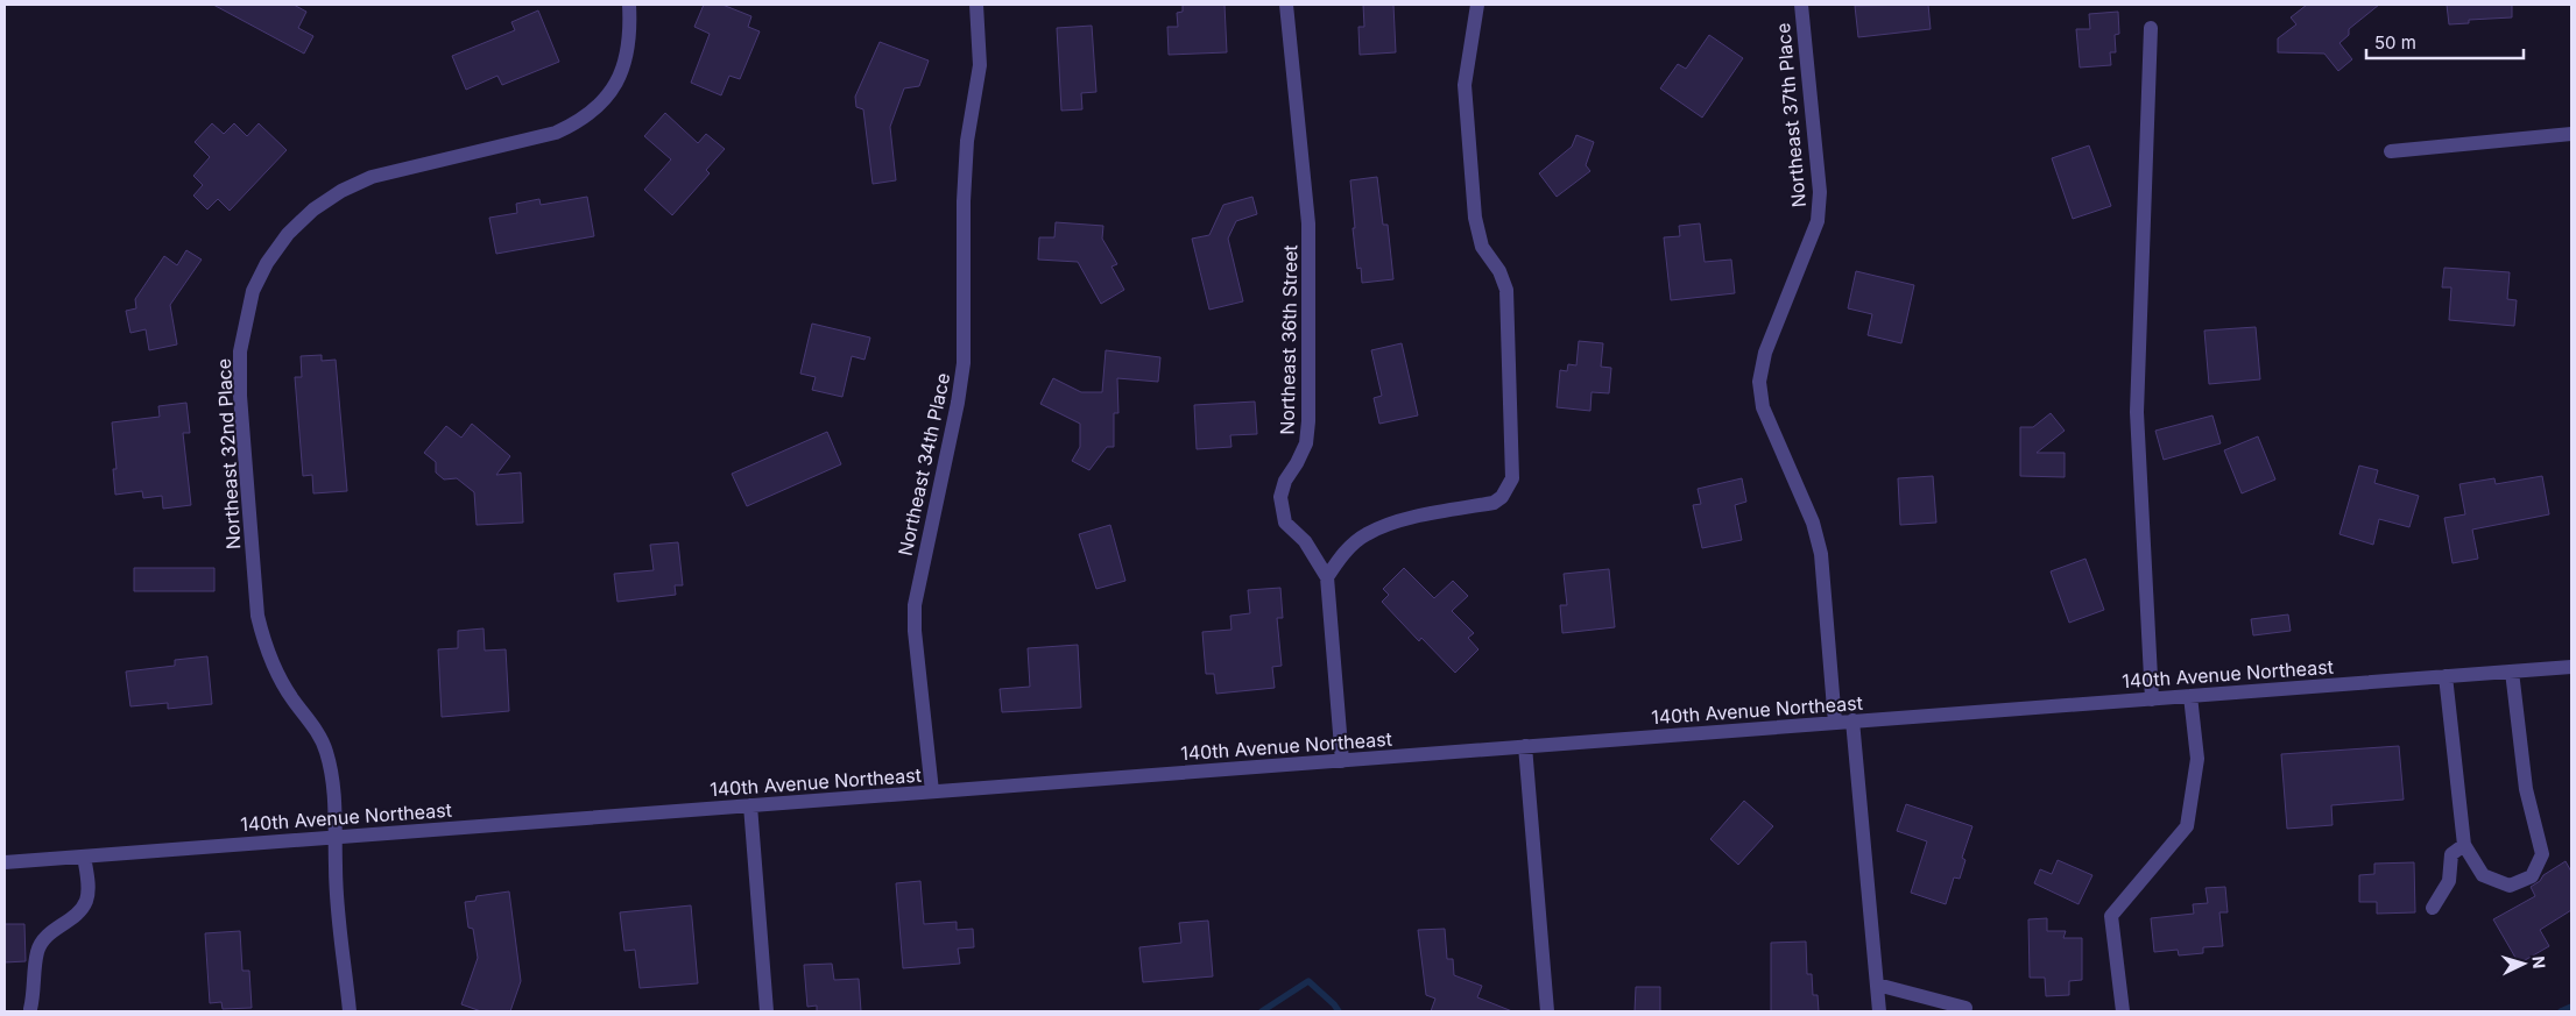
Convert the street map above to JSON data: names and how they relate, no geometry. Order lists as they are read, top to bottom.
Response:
{
  "streets": {
    "street": [
      "Northeast 37th Place",
      "Northeast 36th Street",
      "Northeast 32nd Place",
      "Northeast 34th Place",
      "140th Avenue Northeast"
    ]
  },
  "crossings": [
    ["Northeast 37th Place", "140th Avenue Northeast"],
    ["Northeast 36th Street", "140th Avenue Northeast"],
    ["Northeast 32nd Place", "140th Avenue Northeast"],
    ["Northeast 34th Place", "140th Avenue Northeast"]
  ],
  "scale_bar": "50 m",
  "north": "right"
}
